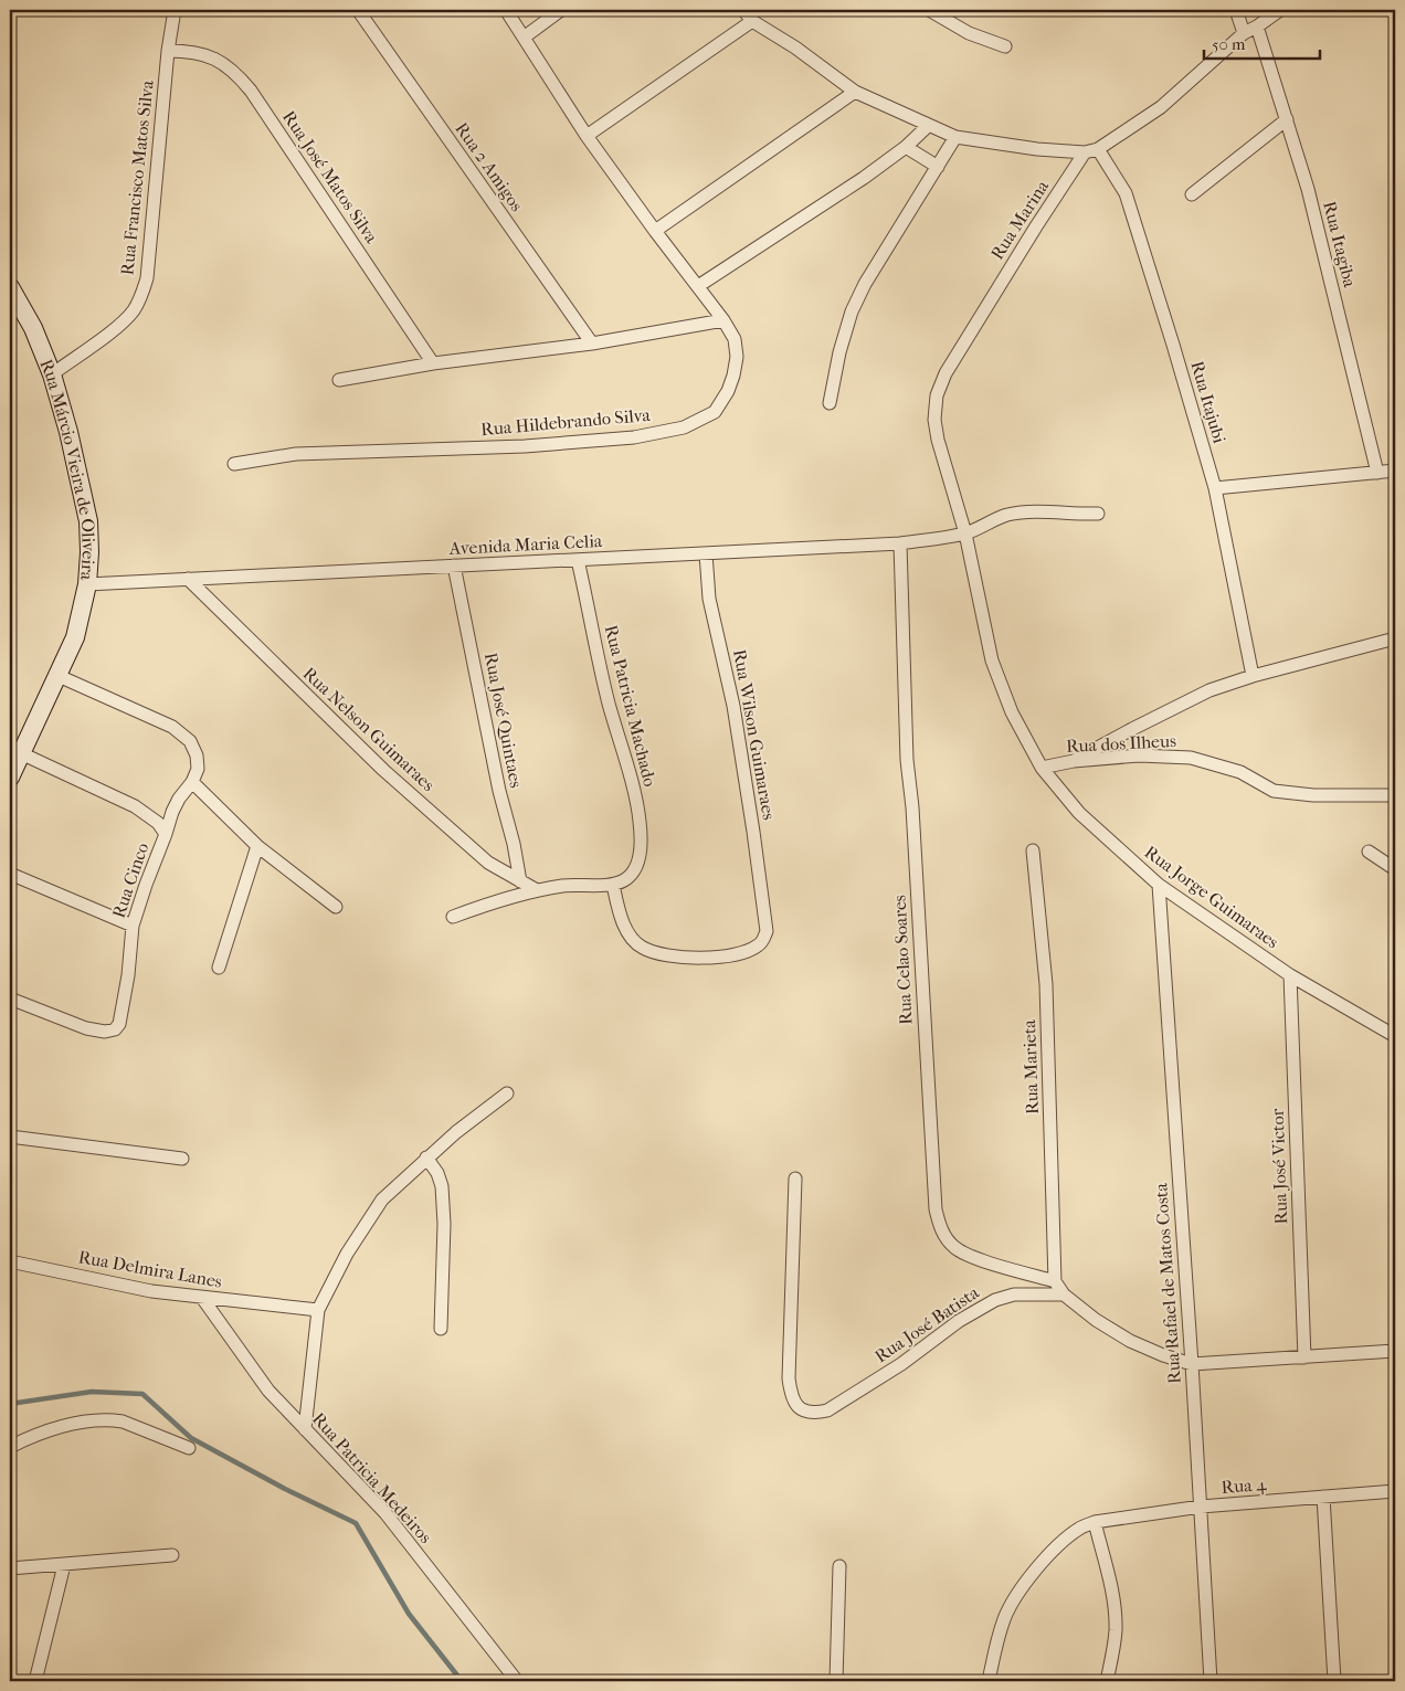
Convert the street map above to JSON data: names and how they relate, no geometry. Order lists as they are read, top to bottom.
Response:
{
  "streets": {
    "main road": ["Rua Márcio Vieira de Oliveira"],
    "street": [
      "Rua 2 Amigos",
      "Rua José Matos Silva",
      "Rua Francisco Matos Silva",
      "Rua Marina",
      "Rua Itagiba",
      "Rua Itajubi",
      "Rua Hildebrando Silva",
      "Avenida Maria Celia",
      "Rua Patricia Machado",
      "Rua José Quintaes",
      "Rua Nelson Guimaraes",
      "Rua Wilson Guimaraes",
      "Rua dos Ilheus",
      "Rua Cinco",
      "Rua Jorge Guimaraes",
      "Rua Celao Soares",
      "Rua Marieta",
      "Rua José Victor",
      "Rua Delmira Lanes",
      "Rua Rafael de Matos Costa",
      "Rua José Batista",
      "Rua Patricia Medeiros",
      "Rua 4"
    ]
  },
  "crossings": [
    ["Rua José Matos Silva", "Rua Francisco Matos Silva"],
    ["Rua Francisco Matos Silva", "Rua Márcio Vieira de Oliveira"],
    ["Rua Marina", "Rua Itagiba"],
    ["Rua Marina", "Rua Itajubi"],
    ["Rua Marina", "Avenida Maria Celia"],
    ["Rua Marina", "Rua Jorge Guimaraes"],
    ["Rua Márcio Vieira de Oliveira", "Avenida Maria Celia"],
    ["Rua Márcio Vieira de Oliveira", "Rua Cinco"],
    ["Avenida Maria Celia", "Rua Patricia Machado"],
    ["Avenida Maria Celia", "Rua José Quintaes"],
    ["Avenida Maria Celia", "Rua Nelson Guimaraes"],
    ["Avenida Maria Celia", "Rua Wilson Guimaraes"],
    ["Avenida Maria Celia", "Rua Jorge Guimaraes"],
    ["Avenida Maria Celia", "Rua Celao Soares"],
    ["Rua Patricia Machado", "Rua Wilson Guimaraes"],
    ["Rua José Quintaes", "Rua Nelson Guimaraes"],
    ["Rua dos Ilheus", "Rua Jorge Guimaraes"],
    ["Rua Jorge Guimaraes", "Rua José Victor"],
    ["Rua Jorge Guimaraes", "Rua Rafael de Matos Costa"],
    ["Rua Celao Soares", "Rua Marieta"],
    ["Rua Delmira Lanes", "Rua Patricia Medeiros"],
    ["Rua Rafael de Matos Costa", "Rua 4"]
  ],
  "scale_bar": "50 m"
}
